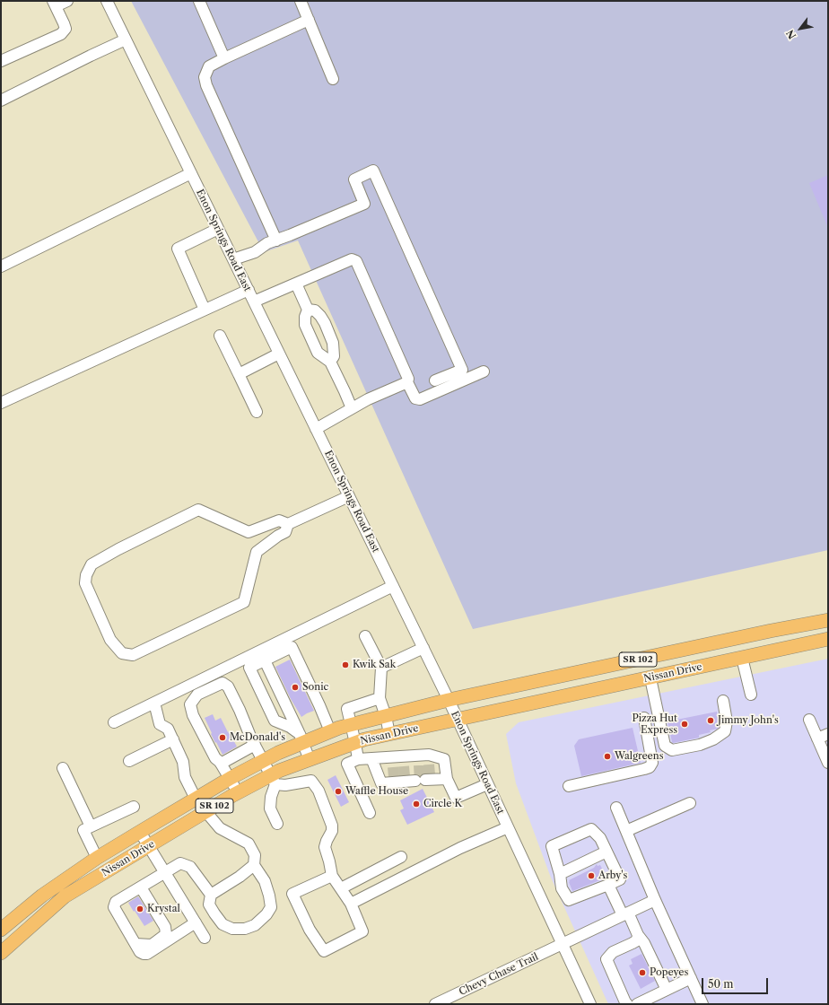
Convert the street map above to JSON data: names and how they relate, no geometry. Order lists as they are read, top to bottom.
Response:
{
  "streets": {
    "main road": ["SR 102", "Nissan Drive"],
    "street": ["Enon Springs Road East", "Chevy Chase Trail"]
  },
  "crossings": [
    ["Enon Springs Road East", "Nissan Drive"],
    ["Enon Springs Road East", "Chevy Chase Trail"]
  ],
  "places": [
    "Kwik Sak",
    "Sonic",
    "Jimmy John's",
    "Pizza Hut Express",
    "McDonald's",
    "Walgreens",
    "Waffle House",
    "Circle K",
    "Arby's",
    "Krystal",
    "Popeyes"
  ],
  "scale_bar": "50 m",
  "north": "bottom left"
}
